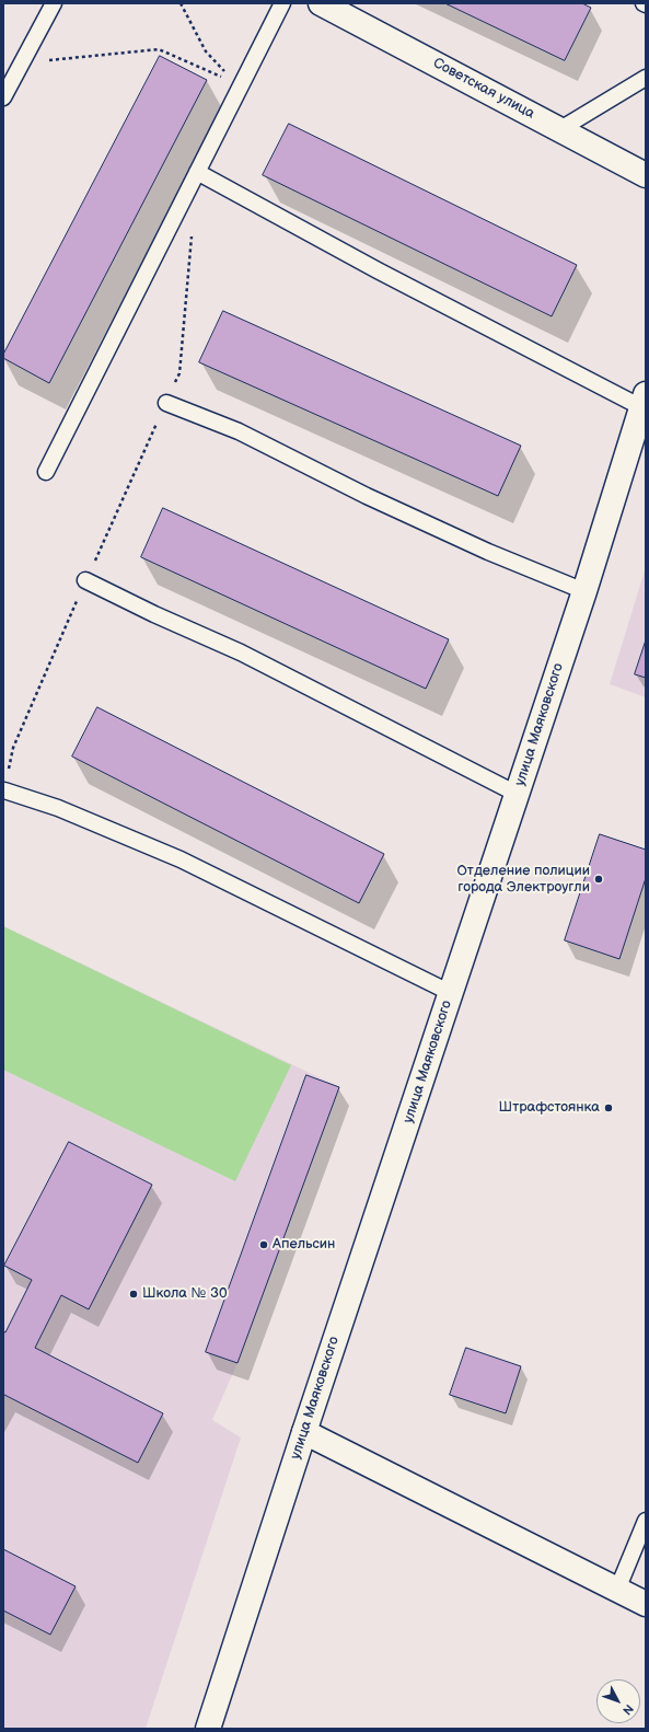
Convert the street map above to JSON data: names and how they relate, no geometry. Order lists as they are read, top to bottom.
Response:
{
  "streets": {
    "street": ["Советская улица", "улица Маяковского"]
  },
  "places": [
    "Отделение полиции города Электроугли",
    "Штрафстоянка",
    "Апельсин",
    "Школа № 30"
  ],
  "north": "bottom right"
}
